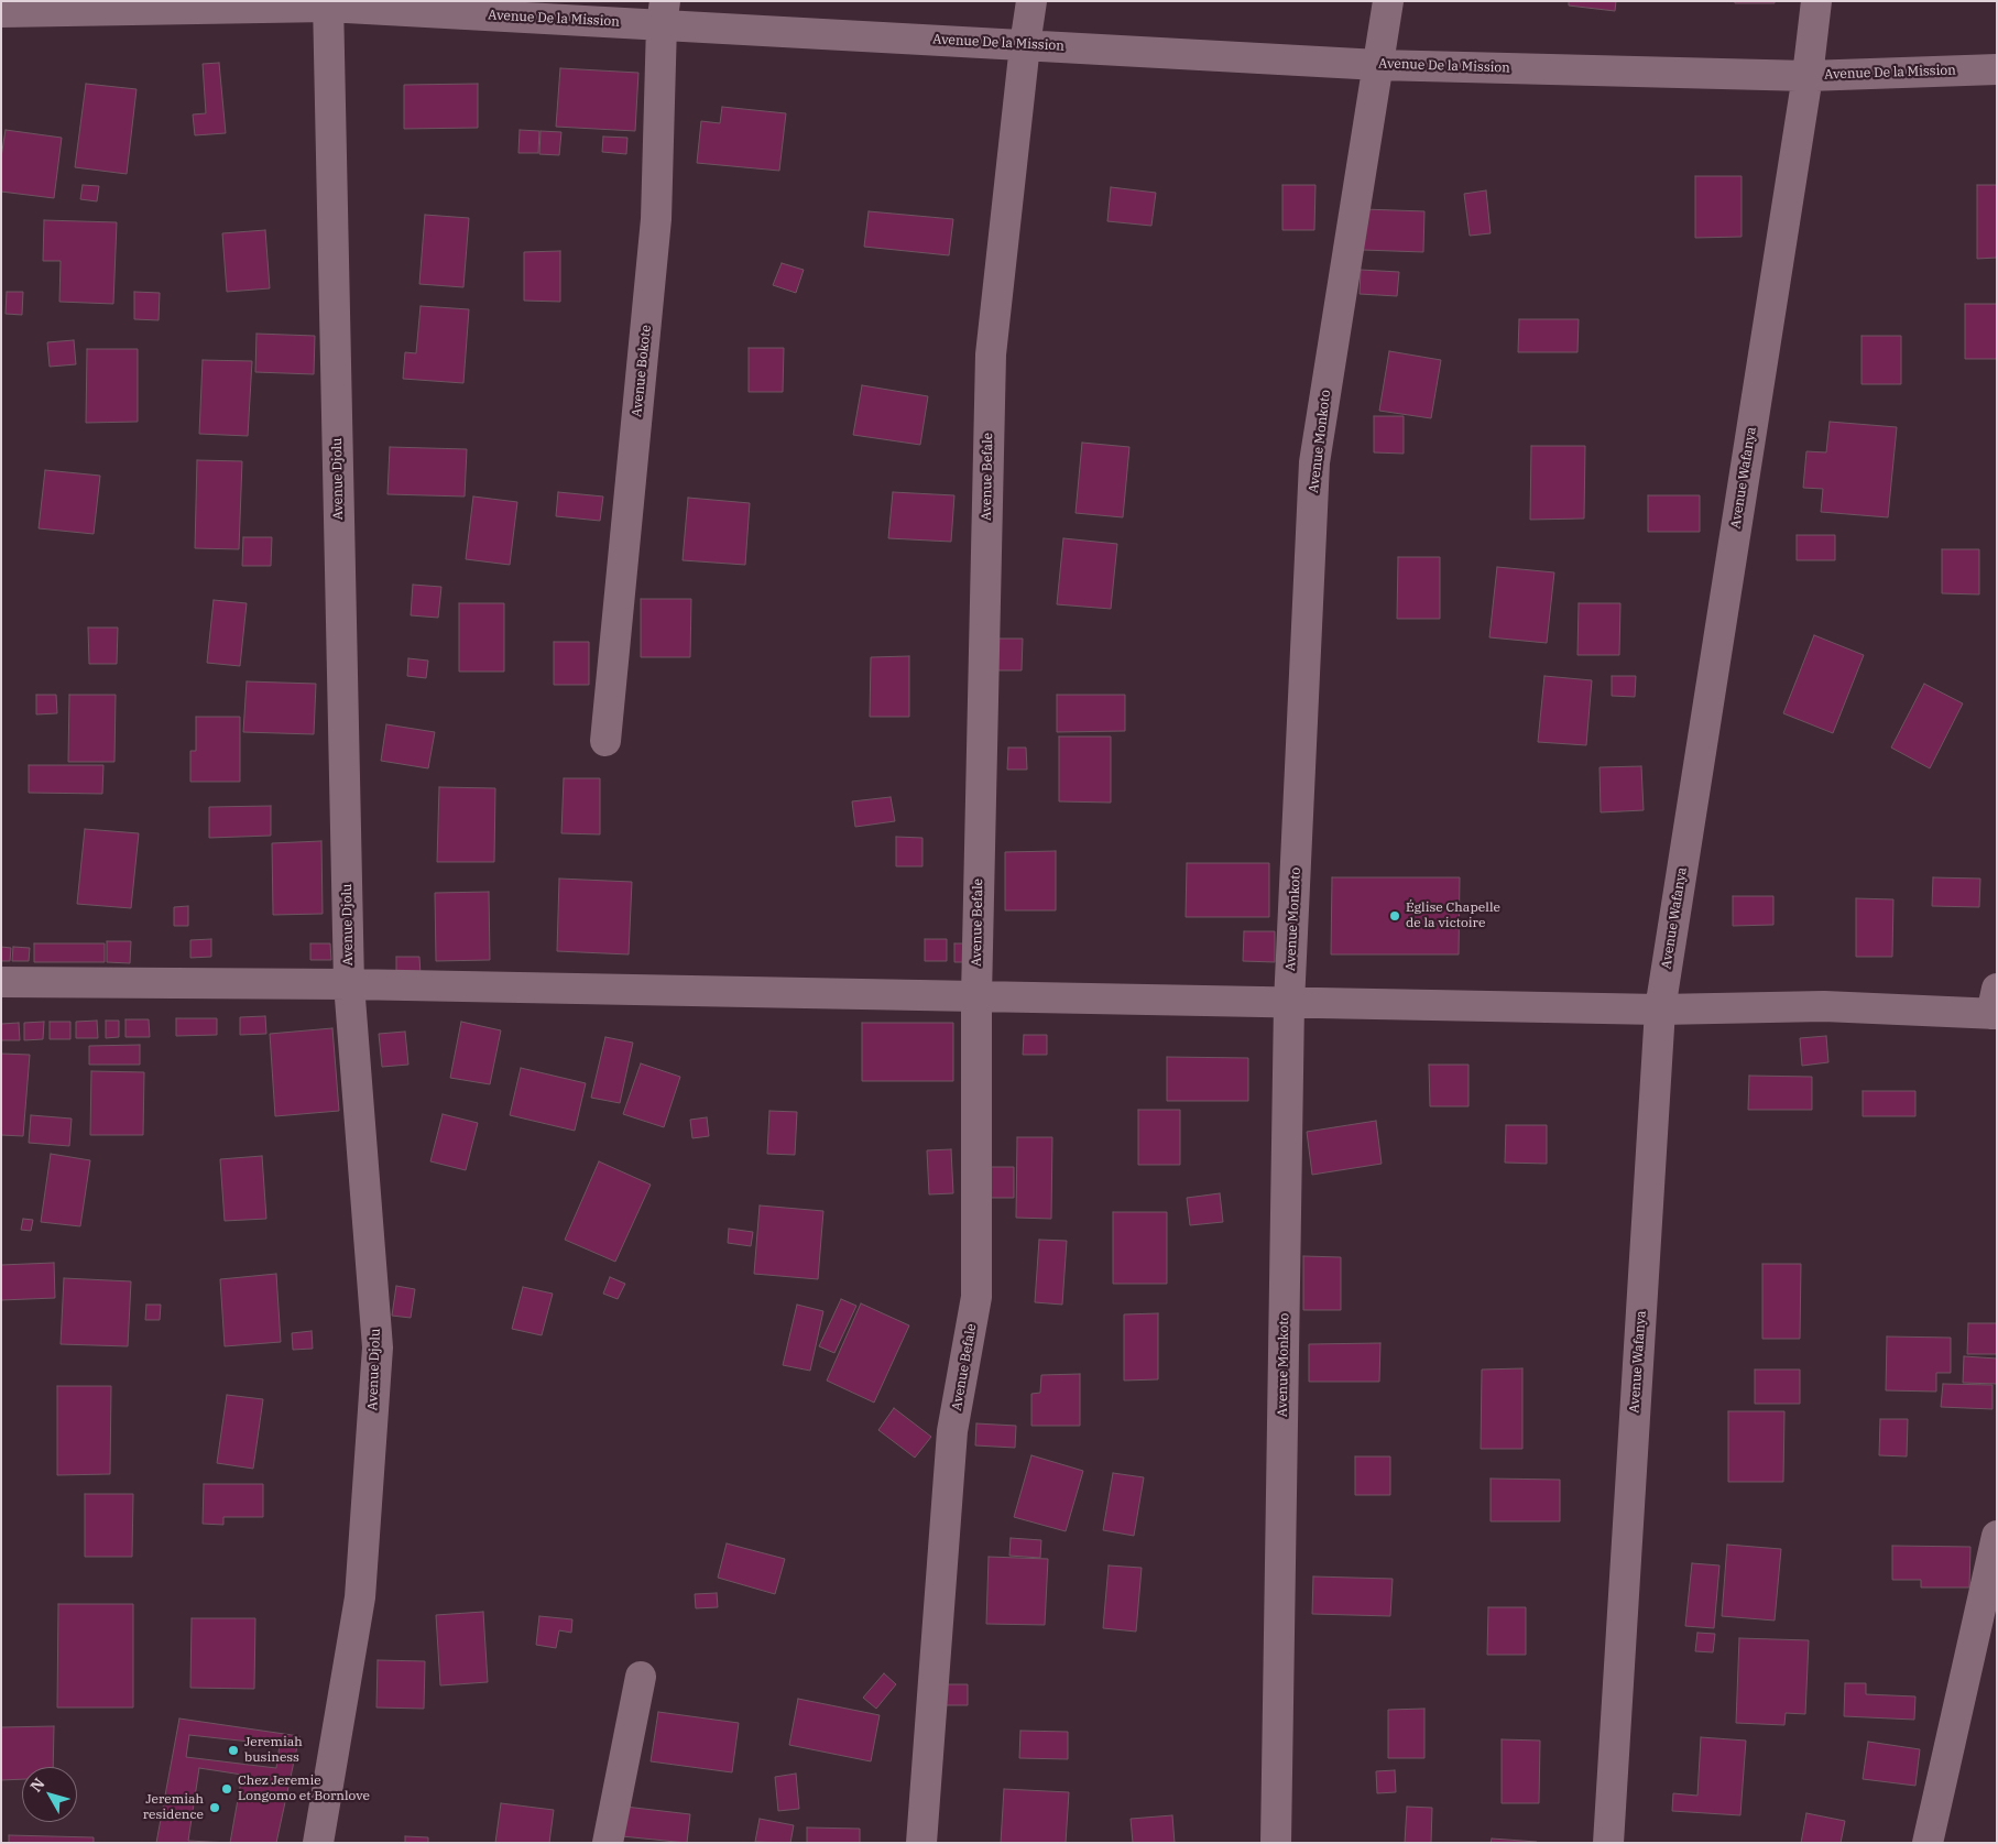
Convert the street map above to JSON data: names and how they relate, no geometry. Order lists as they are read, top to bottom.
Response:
{
  "streets": {
    "street": [
      "Avenue De la Mission",
      "Avenue Bokote",
      "Avenue Monkoto",
      "Avenue Befale",
      "Avenue Wafanya",
      "Avenue Djolu"
    ]
  },
  "crossings": [
    ["Avenue De la Mission", "Avenue Bokote"],
    ["Avenue De la Mission", "Avenue Monkoto"],
    ["Avenue De la Mission", "Avenue Befale"],
    ["Avenue De la Mission", "Avenue Wafanya"],
    ["Avenue De la Mission", "Avenue Djolu"]
  ],
  "places": [
    "Église Chapelle de la victoire",
    "Jeremiah business",
    "Chez Jeremie Longomo et Bornlove",
    "Jeremiah residence"
  ],
  "north": "top left"
}
